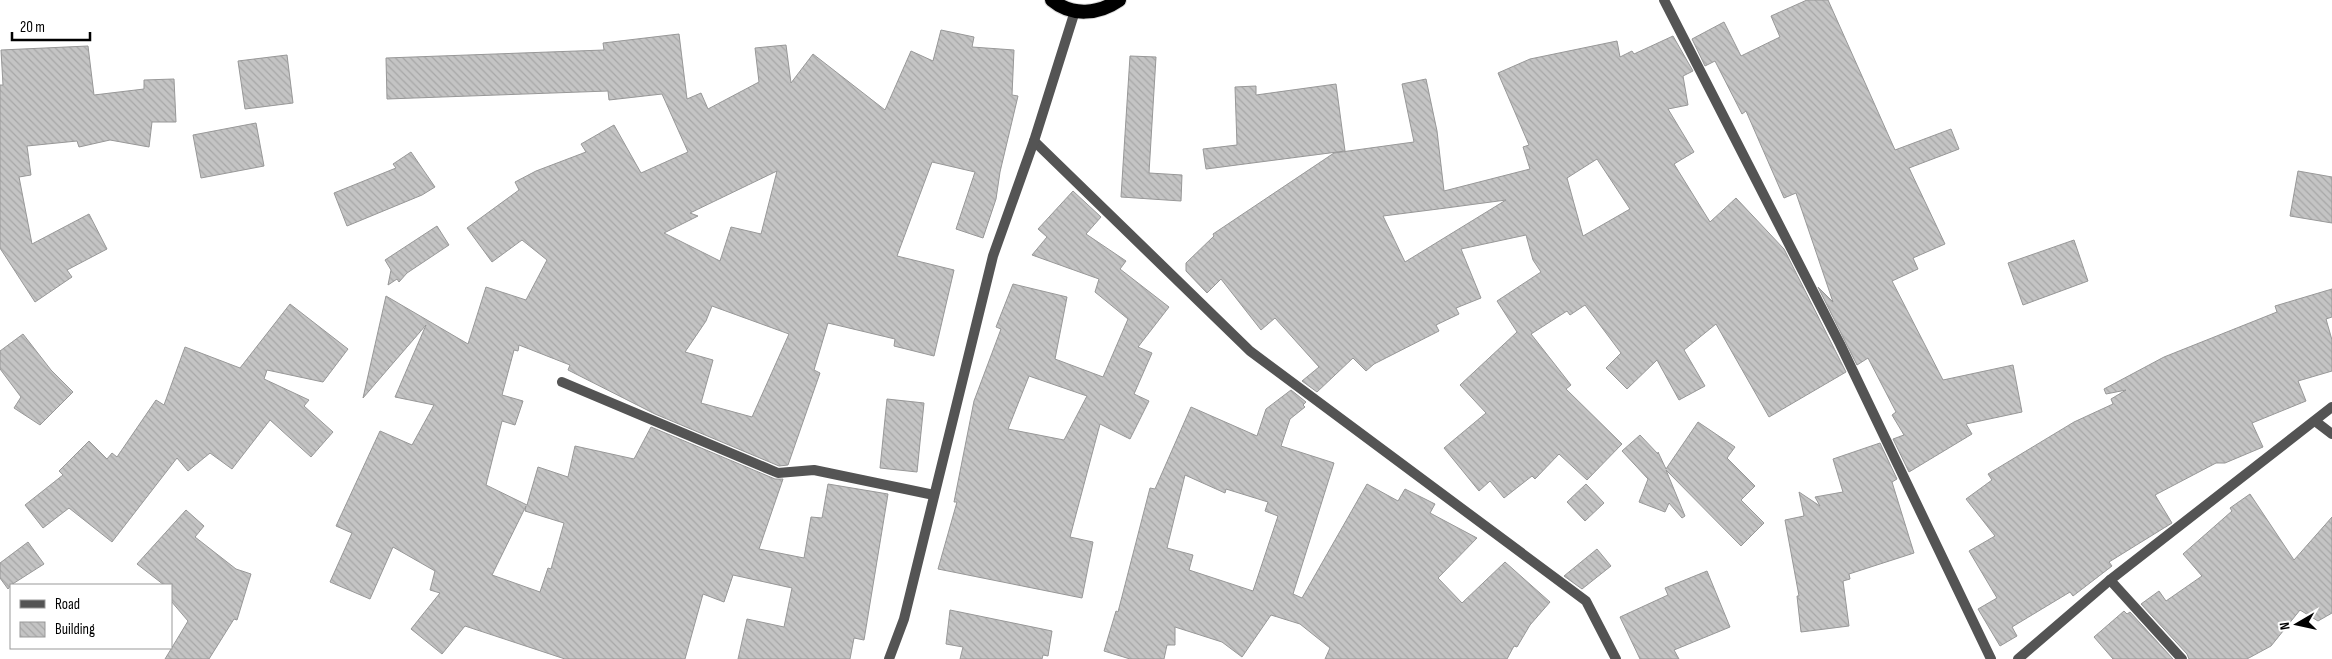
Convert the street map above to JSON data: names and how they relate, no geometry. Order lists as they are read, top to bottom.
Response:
{
  "legend": ["Road", "Building"],
  "scale_bar": "20 m",
  "north": "left"
}
